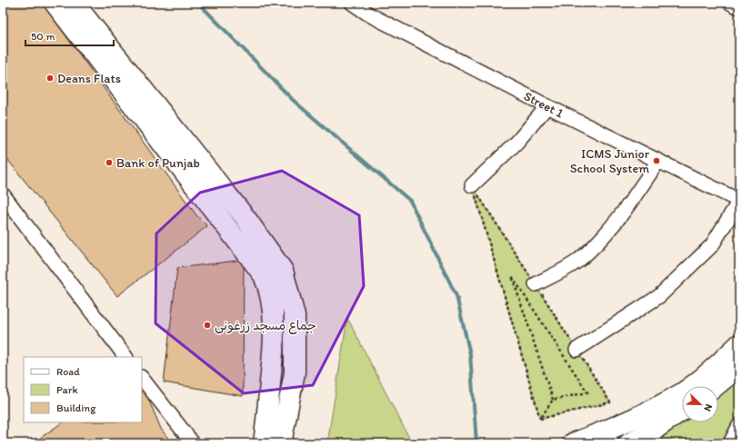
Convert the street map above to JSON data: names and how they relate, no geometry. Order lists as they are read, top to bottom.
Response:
{
  "streets": {
    "street": ["Street 1"]
  },
  "places": [
    "Deans Flats",
    "ICMS Junior School System",
    "Bank of Punjab",
    "جماع مسجد زرغونی"
  ],
  "legend": ["Road", "Park", "Building"],
  "scale_bar": "50 m",
  "north": "bottom right"
}
